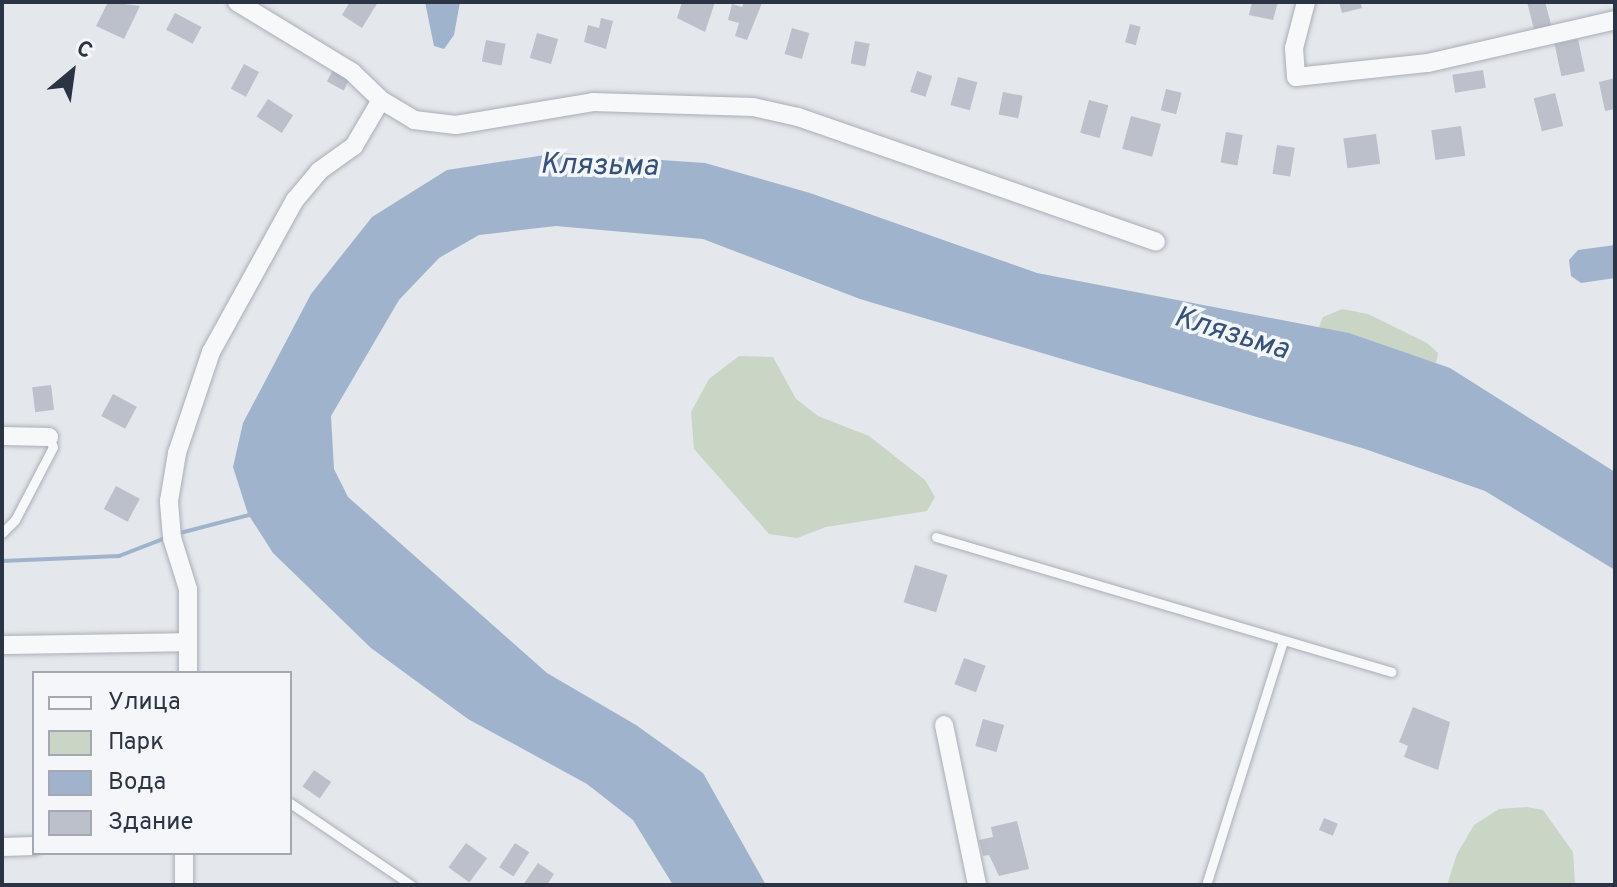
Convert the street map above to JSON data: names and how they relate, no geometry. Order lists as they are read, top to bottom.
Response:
{
  "water": ["Клязьма"],
  "legend": [
    "Улица",
    "Парк",
    "Вода",
    "Здание"
  ],
  "north": "top right"
}
